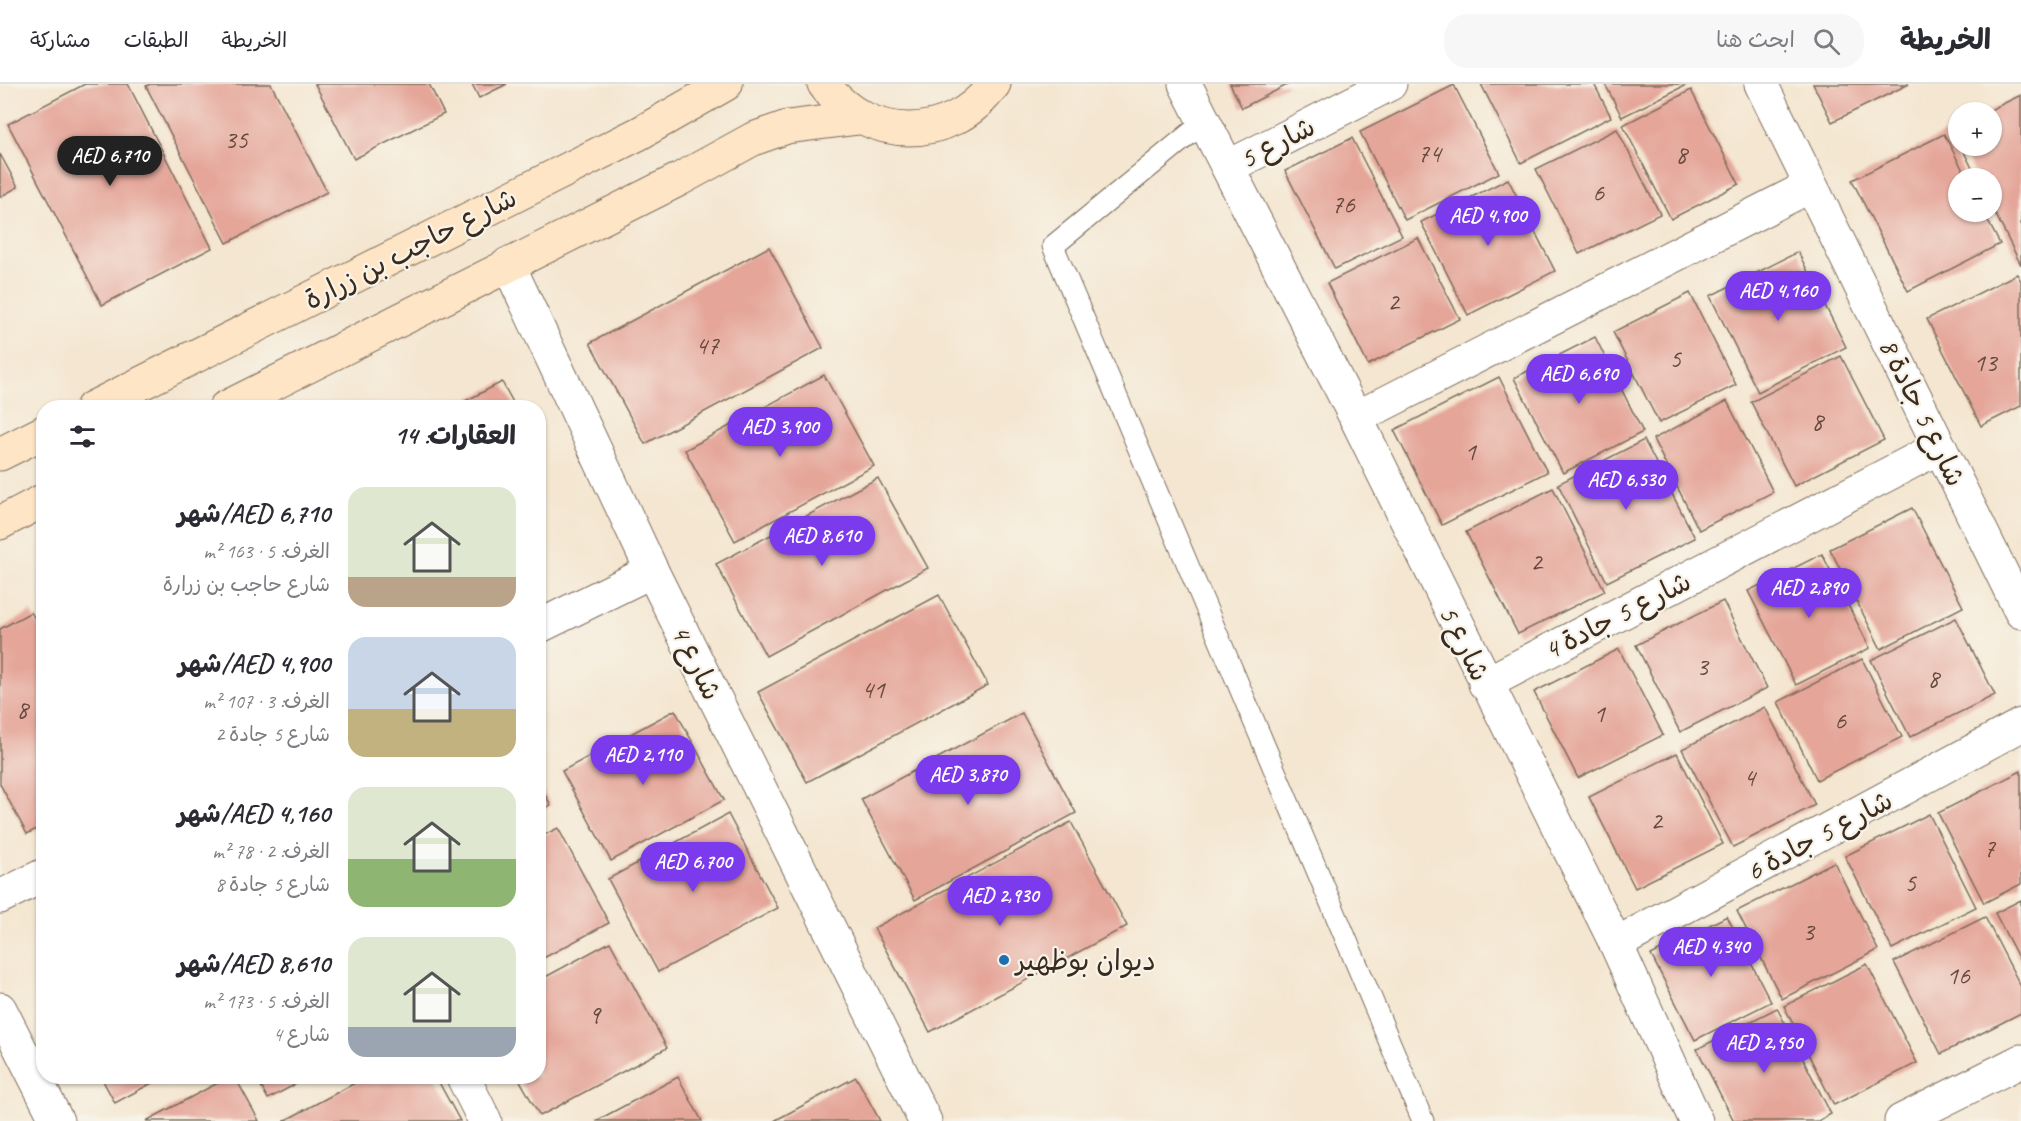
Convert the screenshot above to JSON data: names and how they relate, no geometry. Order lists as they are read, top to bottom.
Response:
{
  "streets": {
    "street": [
      "شارع 5",
      "شارع حاجب بن زرارة",
      "شارع 5 جادة 8",
      "شارع 5 جادة 4",
      "شارع 4",
      "شارع 5 جادة 6"
    ]
  },
  "crossings": [
    ["شارع 5", "شارع 5 جادة 4"],
    ["شارع 5", "شارع 5 جادة 6"],
    ["شارع حاجب بن زرارة", "شارع 4"],
    ["شارع 5 جادة 8", "شارع 5 جادة 4"]
  ],
  "places": ["ديوان بوظهير"],
  "house_numbers": [
    "35",
    "74",
    "8",
    "6",
    "76",
    "2",
    "47",
    "5",
    "13",
    "8",
    "1",
    "2",
    "3",
    "8",
    "41",
    "8",
    "1",
    "6",
    "4",
    "2",
    "7",
    "5",
    "3",
    "16",
    "9"
  ],
  "page": {
    "header": "الخريطة",
    "search": "ابحث هنا",
    "nav": ["الخريطة", "الطبقات", "مشاركة"],
    "map_buttons": ["+", "−"],
    "price": [
      "AED 6,710",
      "AED 4,900",
      "AED 4,160",
      "AED 6,690",
      "AED 3,900",
      "AED 6,530",
      "AED 8,610",
      "AED 2,890",
      "AED 2,110",
      "AED 3,870",
      "AED 6,700",
      "AED 2,930",
      "AED 4,340",
      "AED 2,950"
    ],
    "heading": "العقارات: 14",
    "list": [
      {
        "name": "AED 6,710/شهر",
        "note": "الغرف: 5 · 163 m² · شارع حاجب بن زرارة"
      },
      {
        "name": "AED 4,900/شهر",
        "note": "الغرف: 3 · 107 m² · شارع 5 جادة 2"
      },
      {
        "name": "AED 4,160/شهر",
        "note": "الغرف: 2 · 78 m² · شارع 5 جادة 8"
      },
      {
        "name": "AED 8,610/شهر",
        "note": "الغرف: 5 · 173 m² · شارع 4"
      }
    ]
  }
}
